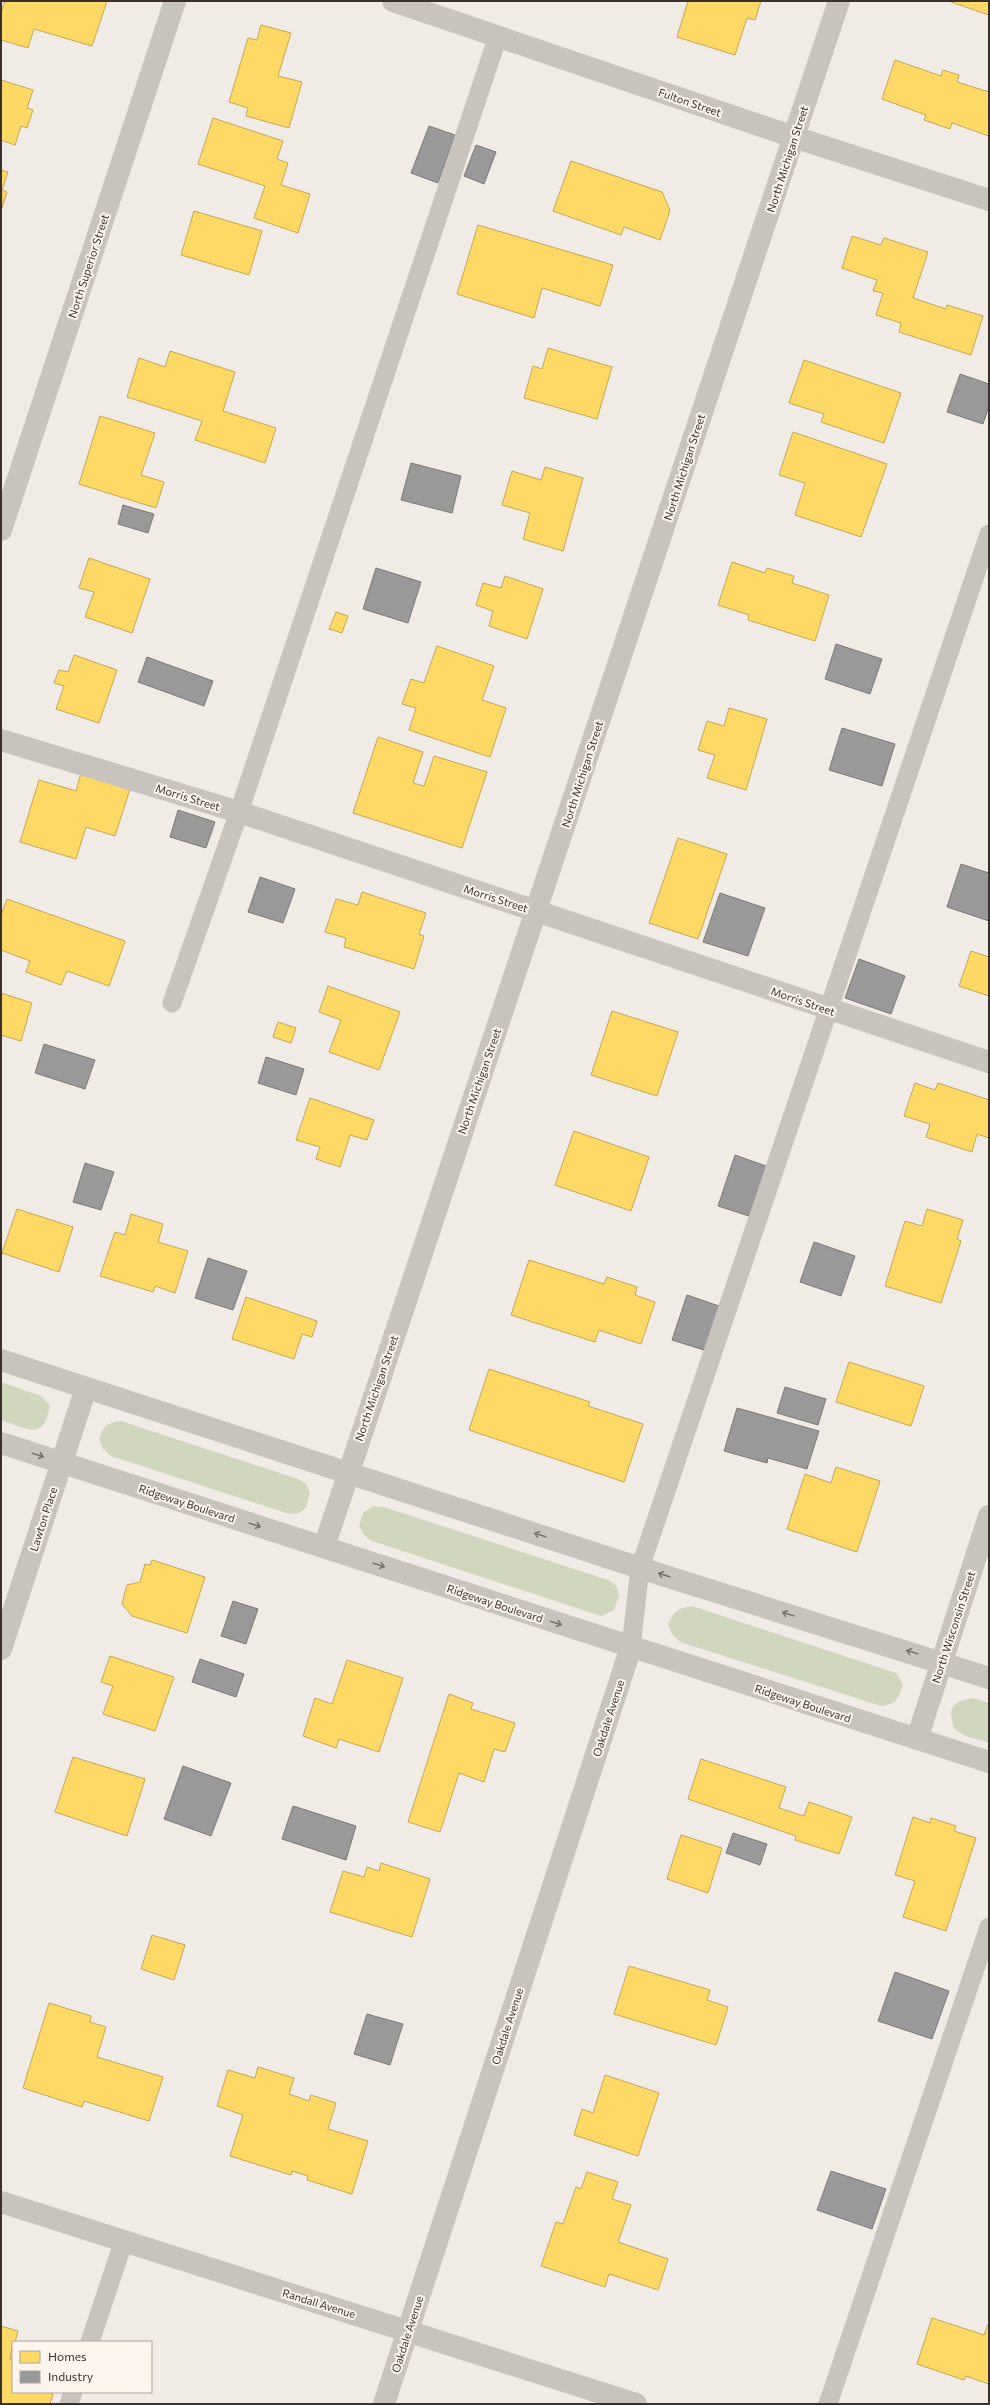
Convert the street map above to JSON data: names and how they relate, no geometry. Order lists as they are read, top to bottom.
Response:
{
  "streets": {
    "street": [
      "Fulton Street",
      "North Michigan Street",
      "North Superior Street",
      "Morris Street",
      "Ridgeway Boulevard",
      "Lawton Place",
      "North Wisconsin Street",
      "Oakdale Avenue",
      "Randall Avenue"
    ]
  },
  "crossings": [
    ["Fulton Street", "North Michigan Street"],
    ["North Michigan Street", "Morris Street"],
    ["North Michigan Street", "Ridgeway Boulevard"],
    ["Ridgeway Boulevard", "Lawton Place"],
    ["Ridgeway Boulevard", "North Wisconsin Street"],
    ["Ridgeway Boulevard", "Oakdale Avenue"],
    ["Oakdale Avenue", "Randall Avenue"]
  ],
  "legend": ["Homes", "Industry"]
}
